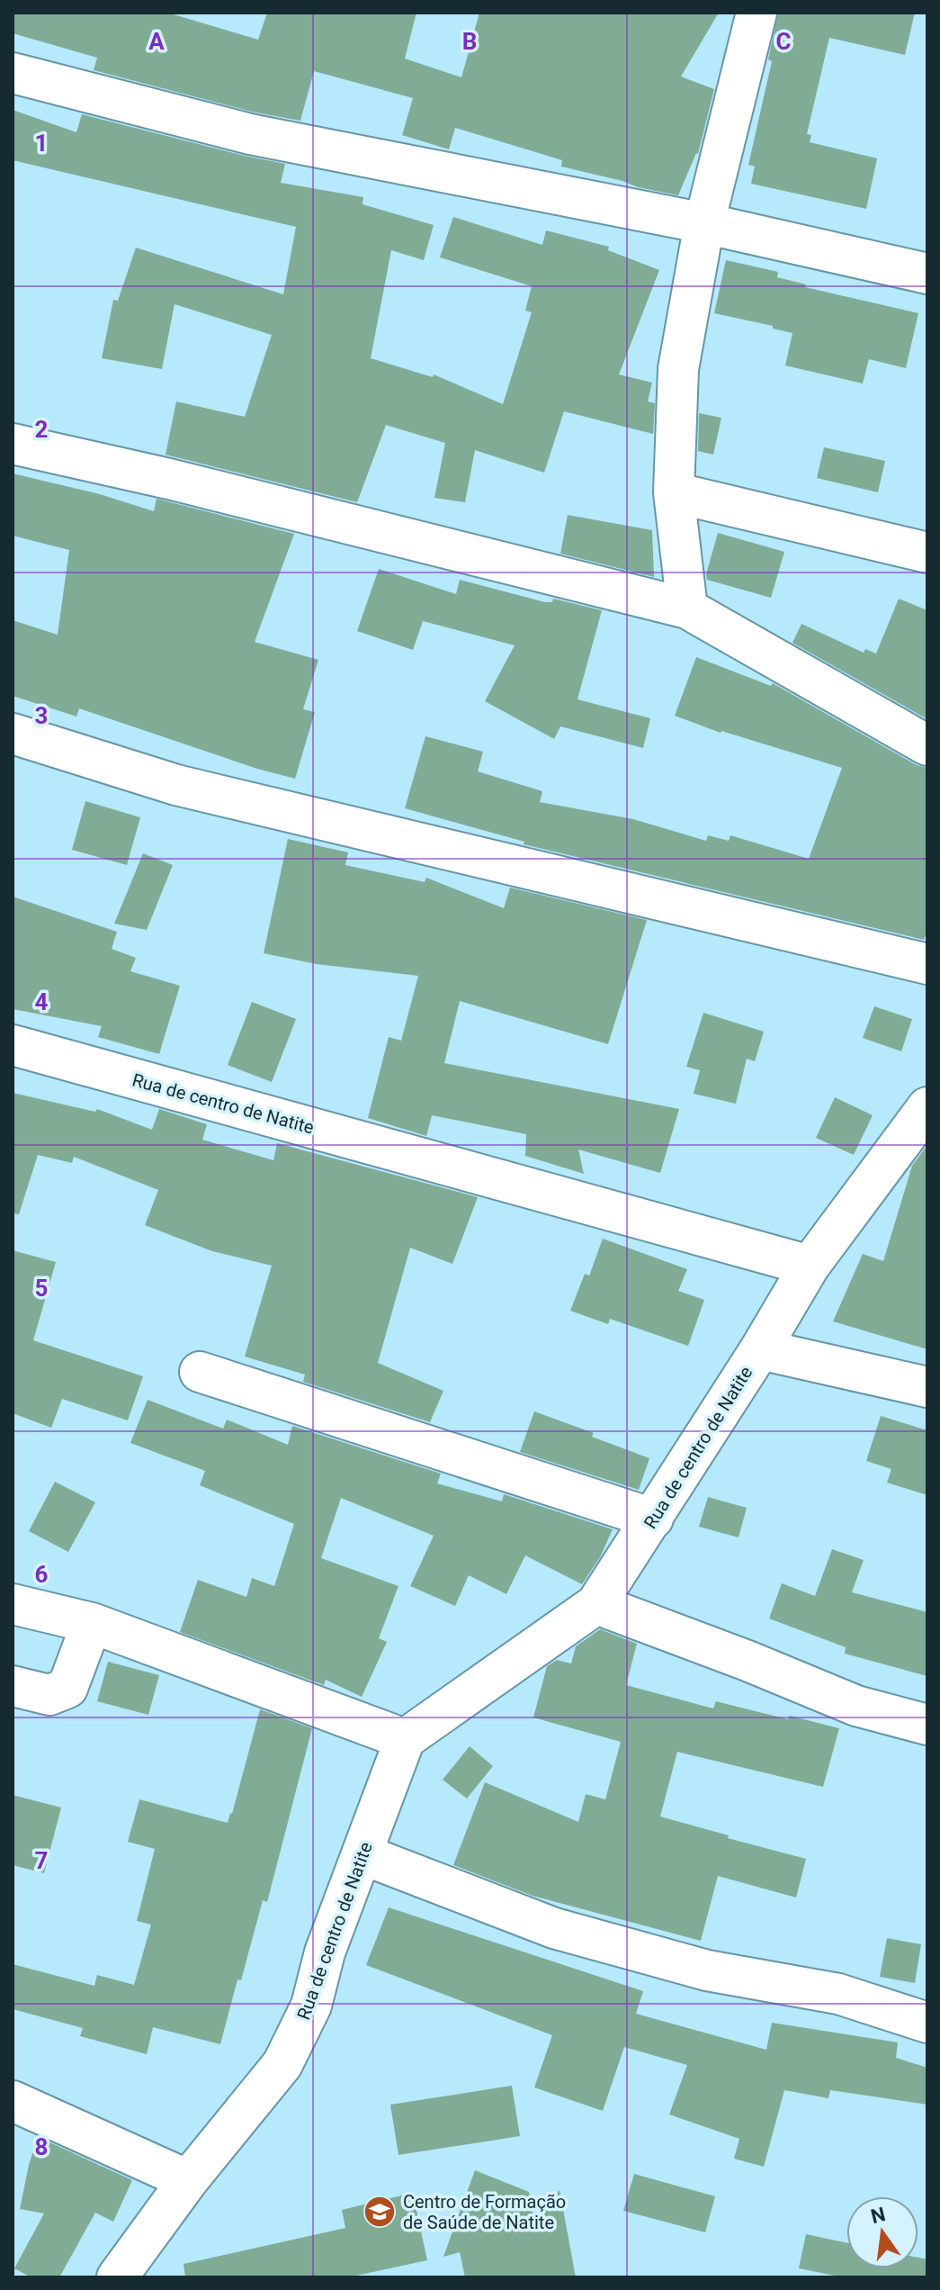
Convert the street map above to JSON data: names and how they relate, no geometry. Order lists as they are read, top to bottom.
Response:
{
  "streets": {
    "street": ["Rua de centro de Natite"]
  },
  "places": {
    "school or university": ["Centro de Formação de Saúde de Natite"]
  },
  "north": "top",
  "grid": {
    "columns": ["A", "B", "C"],
    "rows": [
      "1",
      "2",
      "3",
      "4",
      "5",
      "6",
      "7",
      "8"
    ]
  }
}
